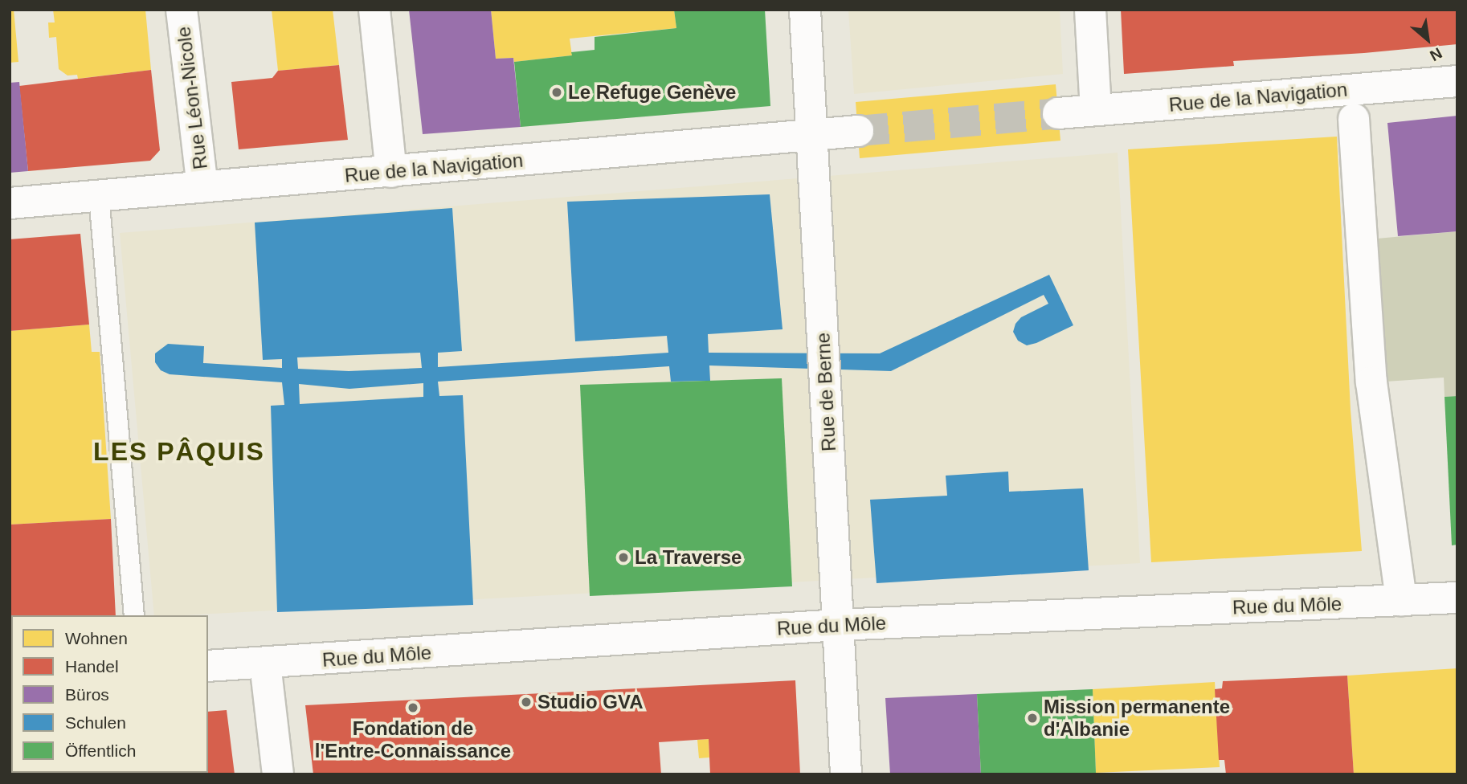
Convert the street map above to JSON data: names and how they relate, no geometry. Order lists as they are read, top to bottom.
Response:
{
  "streets": {
    "street": [
      "Rue de la Navigation",
      "Rue Léon-Nicole",
      "Rue de Berne",
      "Rue du Môle"
    ]
  },
  "crossings": [
    ["Rue de la Navigation", "Rue Léon-Nicole"],
    ["Rue de la Navigation", "Rue de Berne"],
    ["Rue de Berne", "Rue du Môle"]
  ],
  "districts": ["LES PÂQUIS"],
  "places": [
    "Le Refuge Genève",
    "La Traverse",
    "Studio GVA",
    "Fondation de l'Entre-Connaissance",
    "Mission permanente d'Albanie"
  ],
  "legend": [
    "Wohnen",
    "Handel",
    "Büros",
    "Schulen",
    "Öffentlich"
  ],
  "north": "bottom right"
}
